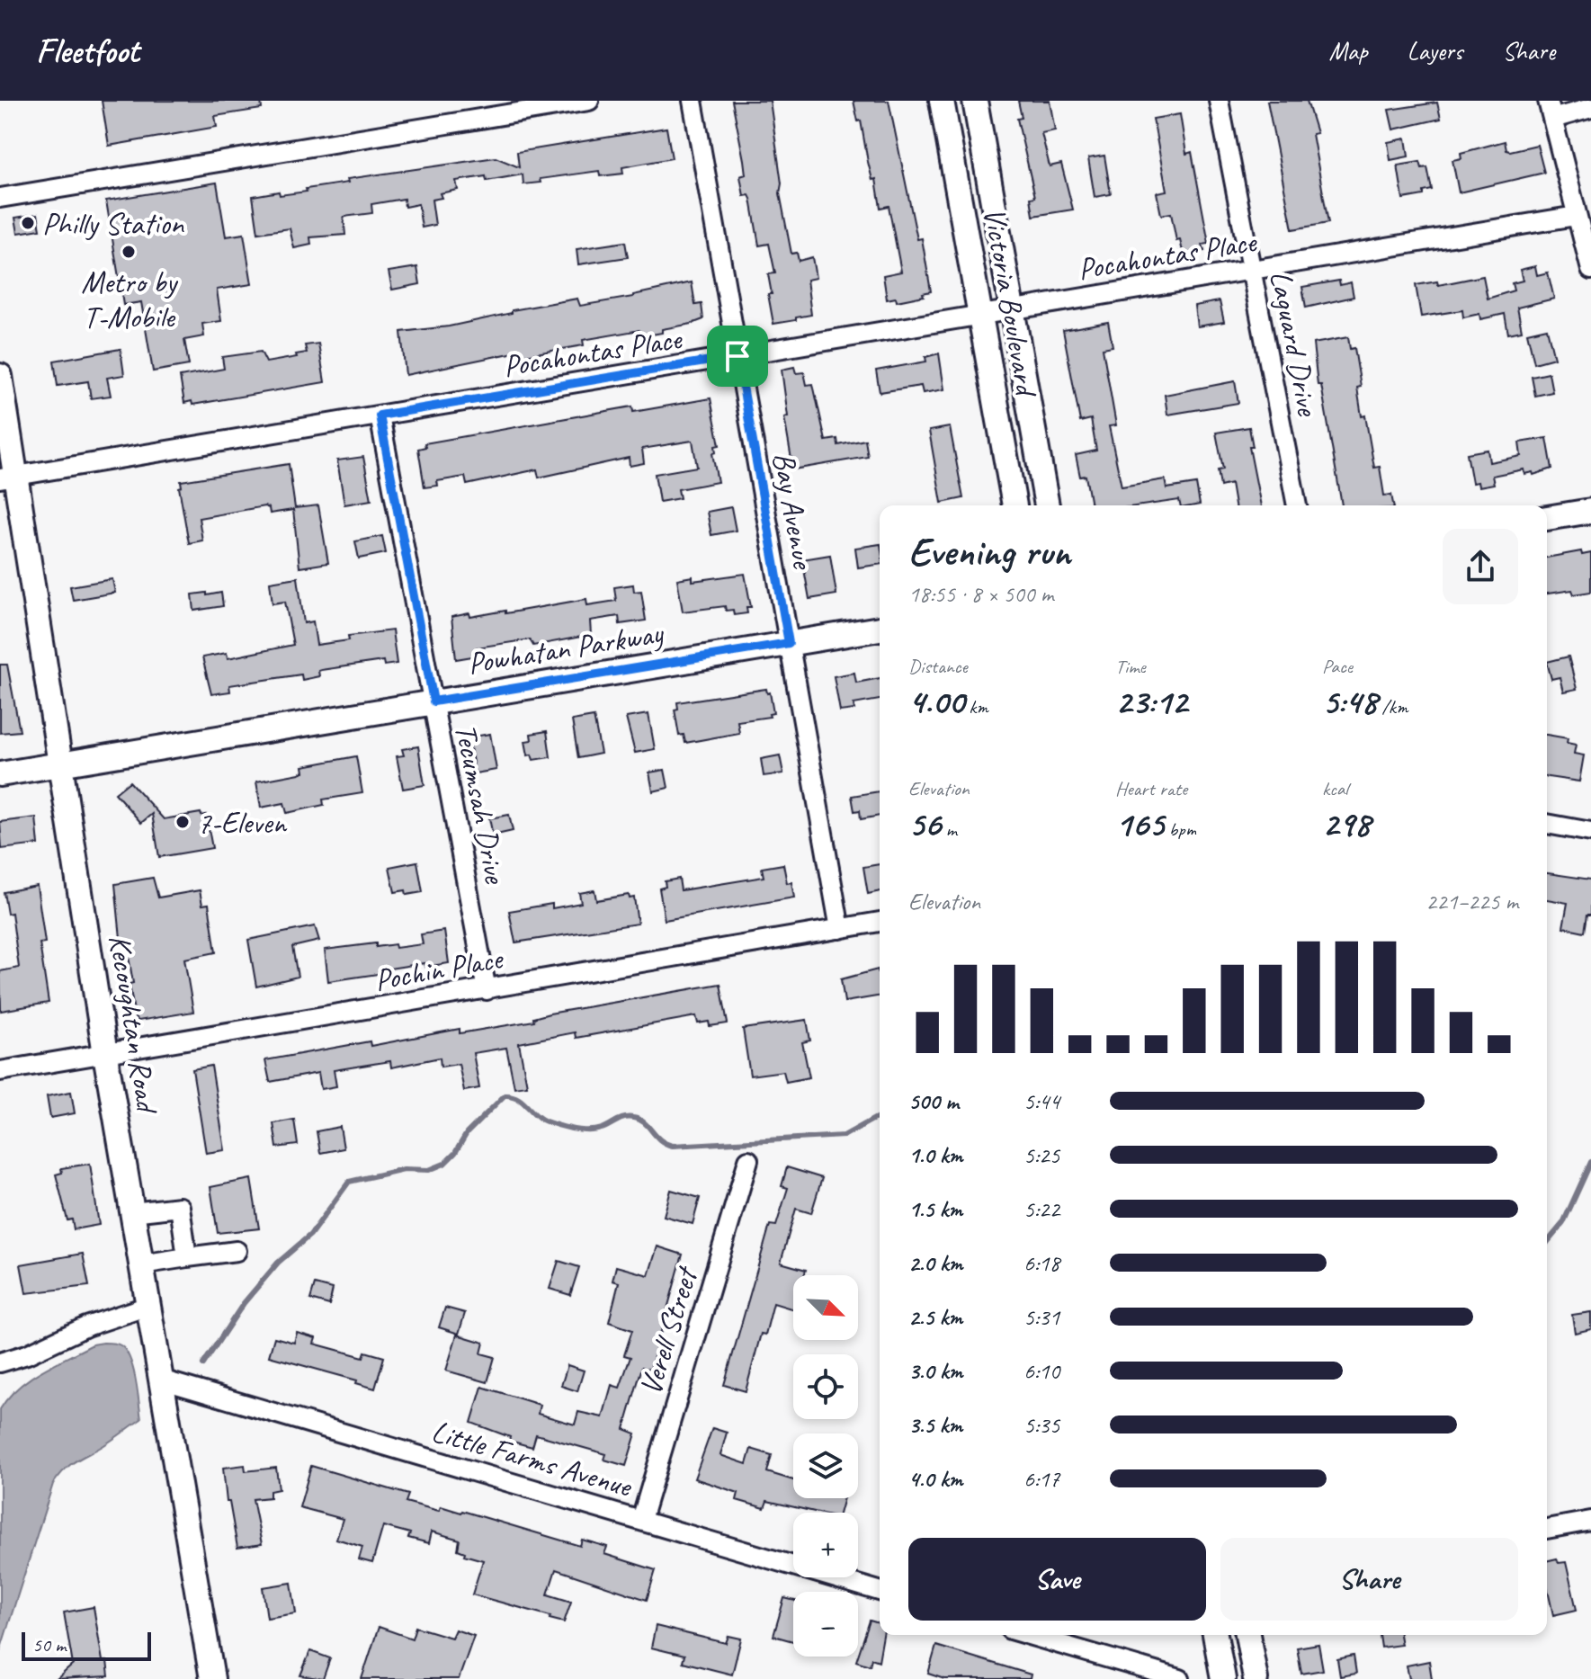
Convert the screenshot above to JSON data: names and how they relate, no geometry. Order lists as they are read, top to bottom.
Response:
{
  "streets": {
    "main road": ["Victoria Boulevard", "Powhatan Parkway", "Kecoughtan Road"],
    "street": [
      "Pocahontas Place",
      "Laguard Drive",
      "Bay Avenue",
      "Tecumsah Drive",
      "Pochin Place",
      "Verell Street",
      "Little Farms Avenue"
    ]
  },
  "crossings": [
    ["Pocahontas Place", "Victoria Boulevard"],
    ["Pocahontas Place", "Laguard Drive"],
    ["Pocahontas Place", "Bay Avenue"],
    ["Pocahontas Place", "Tecumsah Drive"],
    ["Pocahontas Place", "Kecoughtan Road"],
    ["Bay Avenue", "Powhatan Parkway"],
    ["Bay Avenue", "Pochin Place"],
    ["Powhatan Parkway", "Tecumsah Drive"],
    ["Powhatan Parkway", "Kecoughtan Road"],
    ["Tecumsah Drive", "Pochin Place"],
    ["Pochin Place", "Kecoughtan Road"],
    ["Kecoughtan Road", "Little Farms Avenue"],
    ["Verell Street", "Little Farms Avenue"]
  ],
  "places": ["Philly Station", "Metro by T-Mobile", "7-Eleven"],
  "scale_bar": "50 m",
  "north": "bottom right",
  "page": {
    "header": "Fleetfoot",
    "nav": ["Map", "Layers", "Share"],
    "heading": ["Evening run", "18:55 · 8 × 500 m"],
    "stats": [
      ["Distance", "4.00 km"],
      ["Time", "23:12"],
      ["Pace", "5:48 /km"],
      ["Elevation", "56 m"],
      ["Heart rate", "165 bpm"],
      ["kcal", "298"]
    ],
    "chart": ["Elevation", "221–225 m"],
    "list": [
      {
        "name": "500 m",
        "note": "5:44"
      },
      {
        "name": "1.0 km",
        "note": "5:25"
      },
      {
        "name": "1.5 km",
        "note": "5:22"
      },
      {
        "name": "2.0 km",
        "note": "6:18"
      },
      {
        "name": "2.5 km",
        "note": "5:31"
      },
      {
        "name": "3.0 km",
        "note": "6:10"
      },
      {
        "name": "3.5 km",
        "note": "5:35"
      },
      {
        "name": "4.0 km",
        "note": "6:17"
      }
    ],
    "map_buttons": ["+", "−"],
    "buttons": ["Save", "Share"],
    "scale": "50 m"
  }
}
